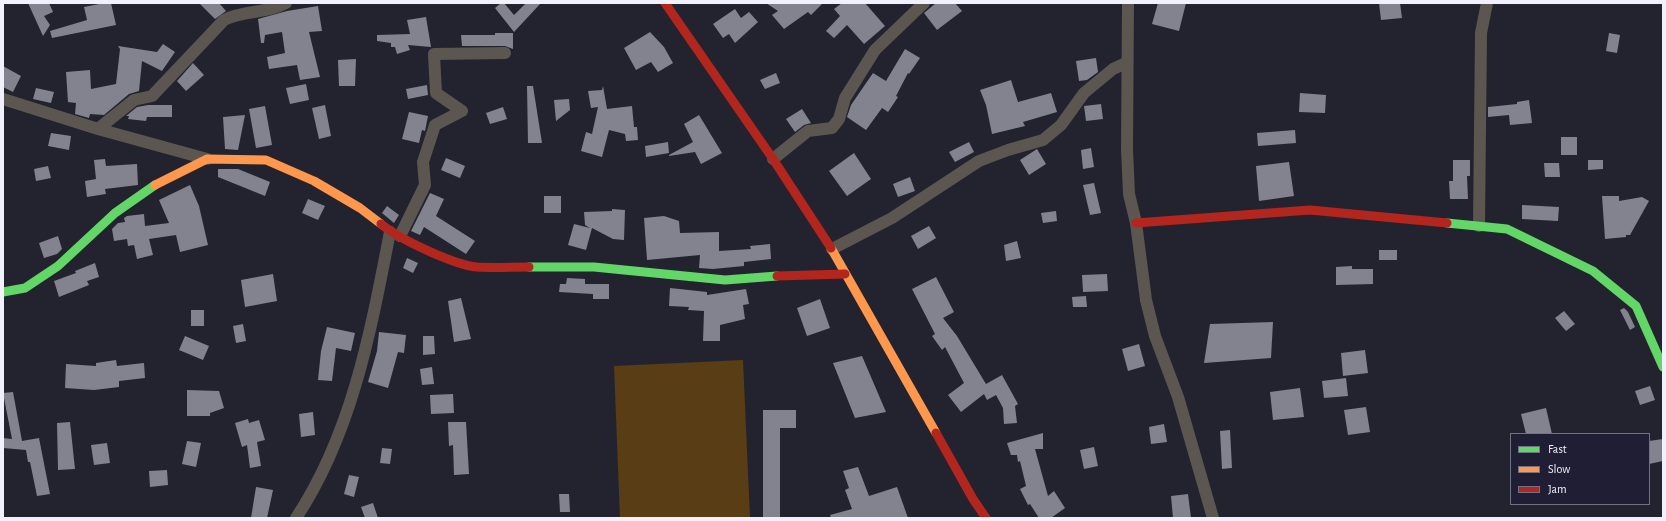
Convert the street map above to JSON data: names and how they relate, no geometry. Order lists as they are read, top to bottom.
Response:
{
  "legend": ["Fast", "Slow", "Jam"]
}
